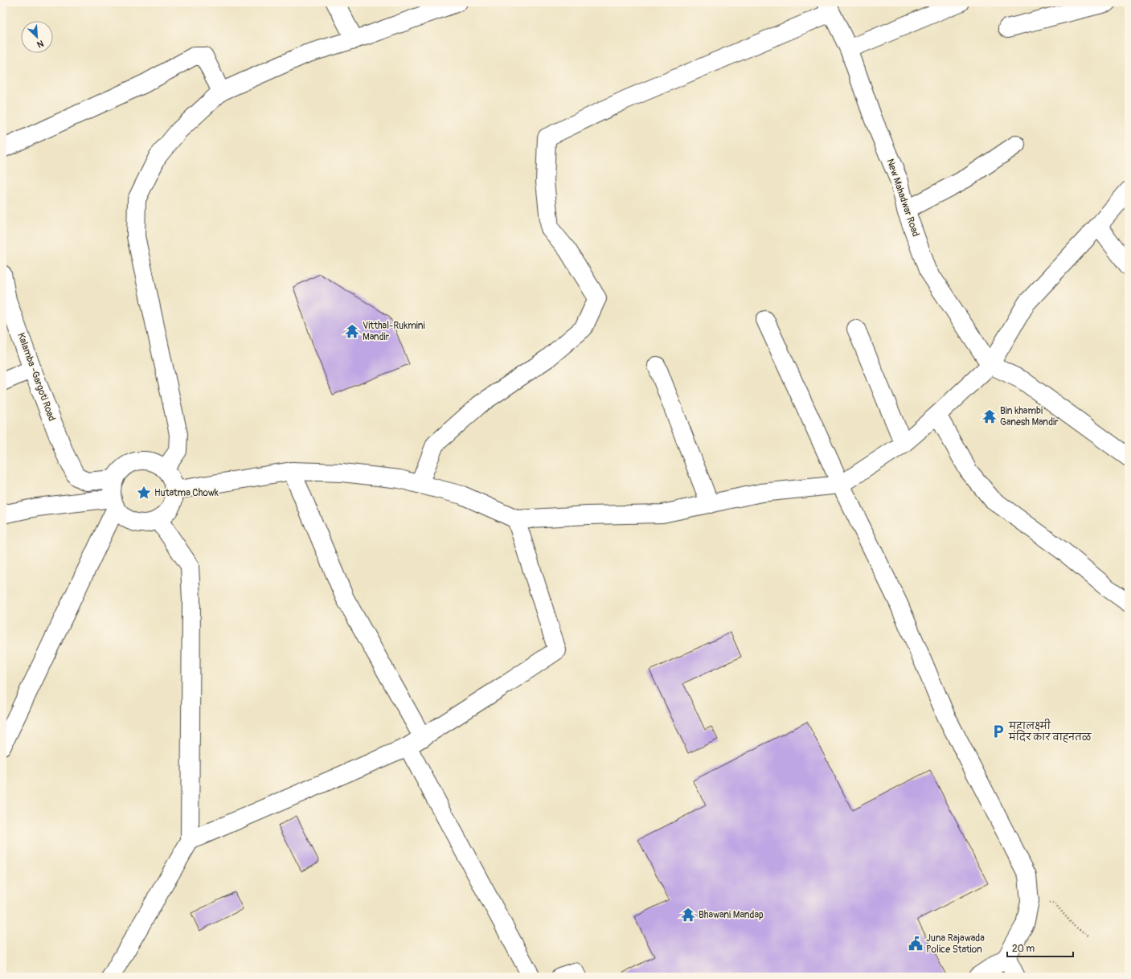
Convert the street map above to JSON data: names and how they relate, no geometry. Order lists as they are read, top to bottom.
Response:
{
  "streets": {
    "street": ["New Mahadwar Road", "Kalamba -Gargoti Road"]
  },
  "places": {
    "temple": ["Vitthal-Rukmini Mandir", "Bin khambi Ganesh Mandir", "Bhawani Mandap"],
    "place": ["Hutatma Chowk"],
    "parking": ["महालक्ष्मी मंदिर कार वाहनतळ"],
    "public building": ["Juna Rajawada Police Station"]
  },
  "scale_bar": "20 m",
  "north": "bottom right"
}
